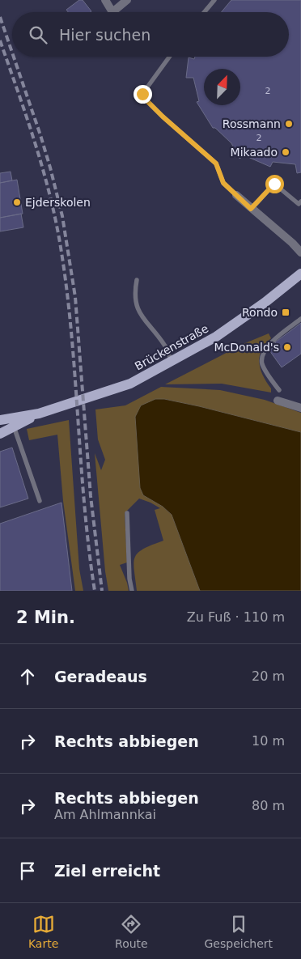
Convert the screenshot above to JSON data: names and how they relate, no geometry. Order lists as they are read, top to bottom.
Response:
{
  "streets": {
    "main road": ["Brückenstraße"]
  },
  "places": {
    "other": [
      "Rossmann",
      "Mikaado",
      "Ejderskolen",
      "McDonald's"
    ],
    "transit": ["Rondo"]
  },
  "house_numbers": ["2", "2"],
  "north": "top right",
  "page": {
    "search": "Hier suchen",
    "heading": ["2 Min.", "Zu Fuß · 110 m"],
    "list": [
      ["Geradeaus", "20 m"],
      ["Rechts abbiegen", "10 m"],
      ["Rechts abbiegen", "Am Ahlmannkai", "80 m"],
      "Ziel erreicht"
    ],
    "nav": ["Karte", "Route", "Gespeichert"]
  }
}
